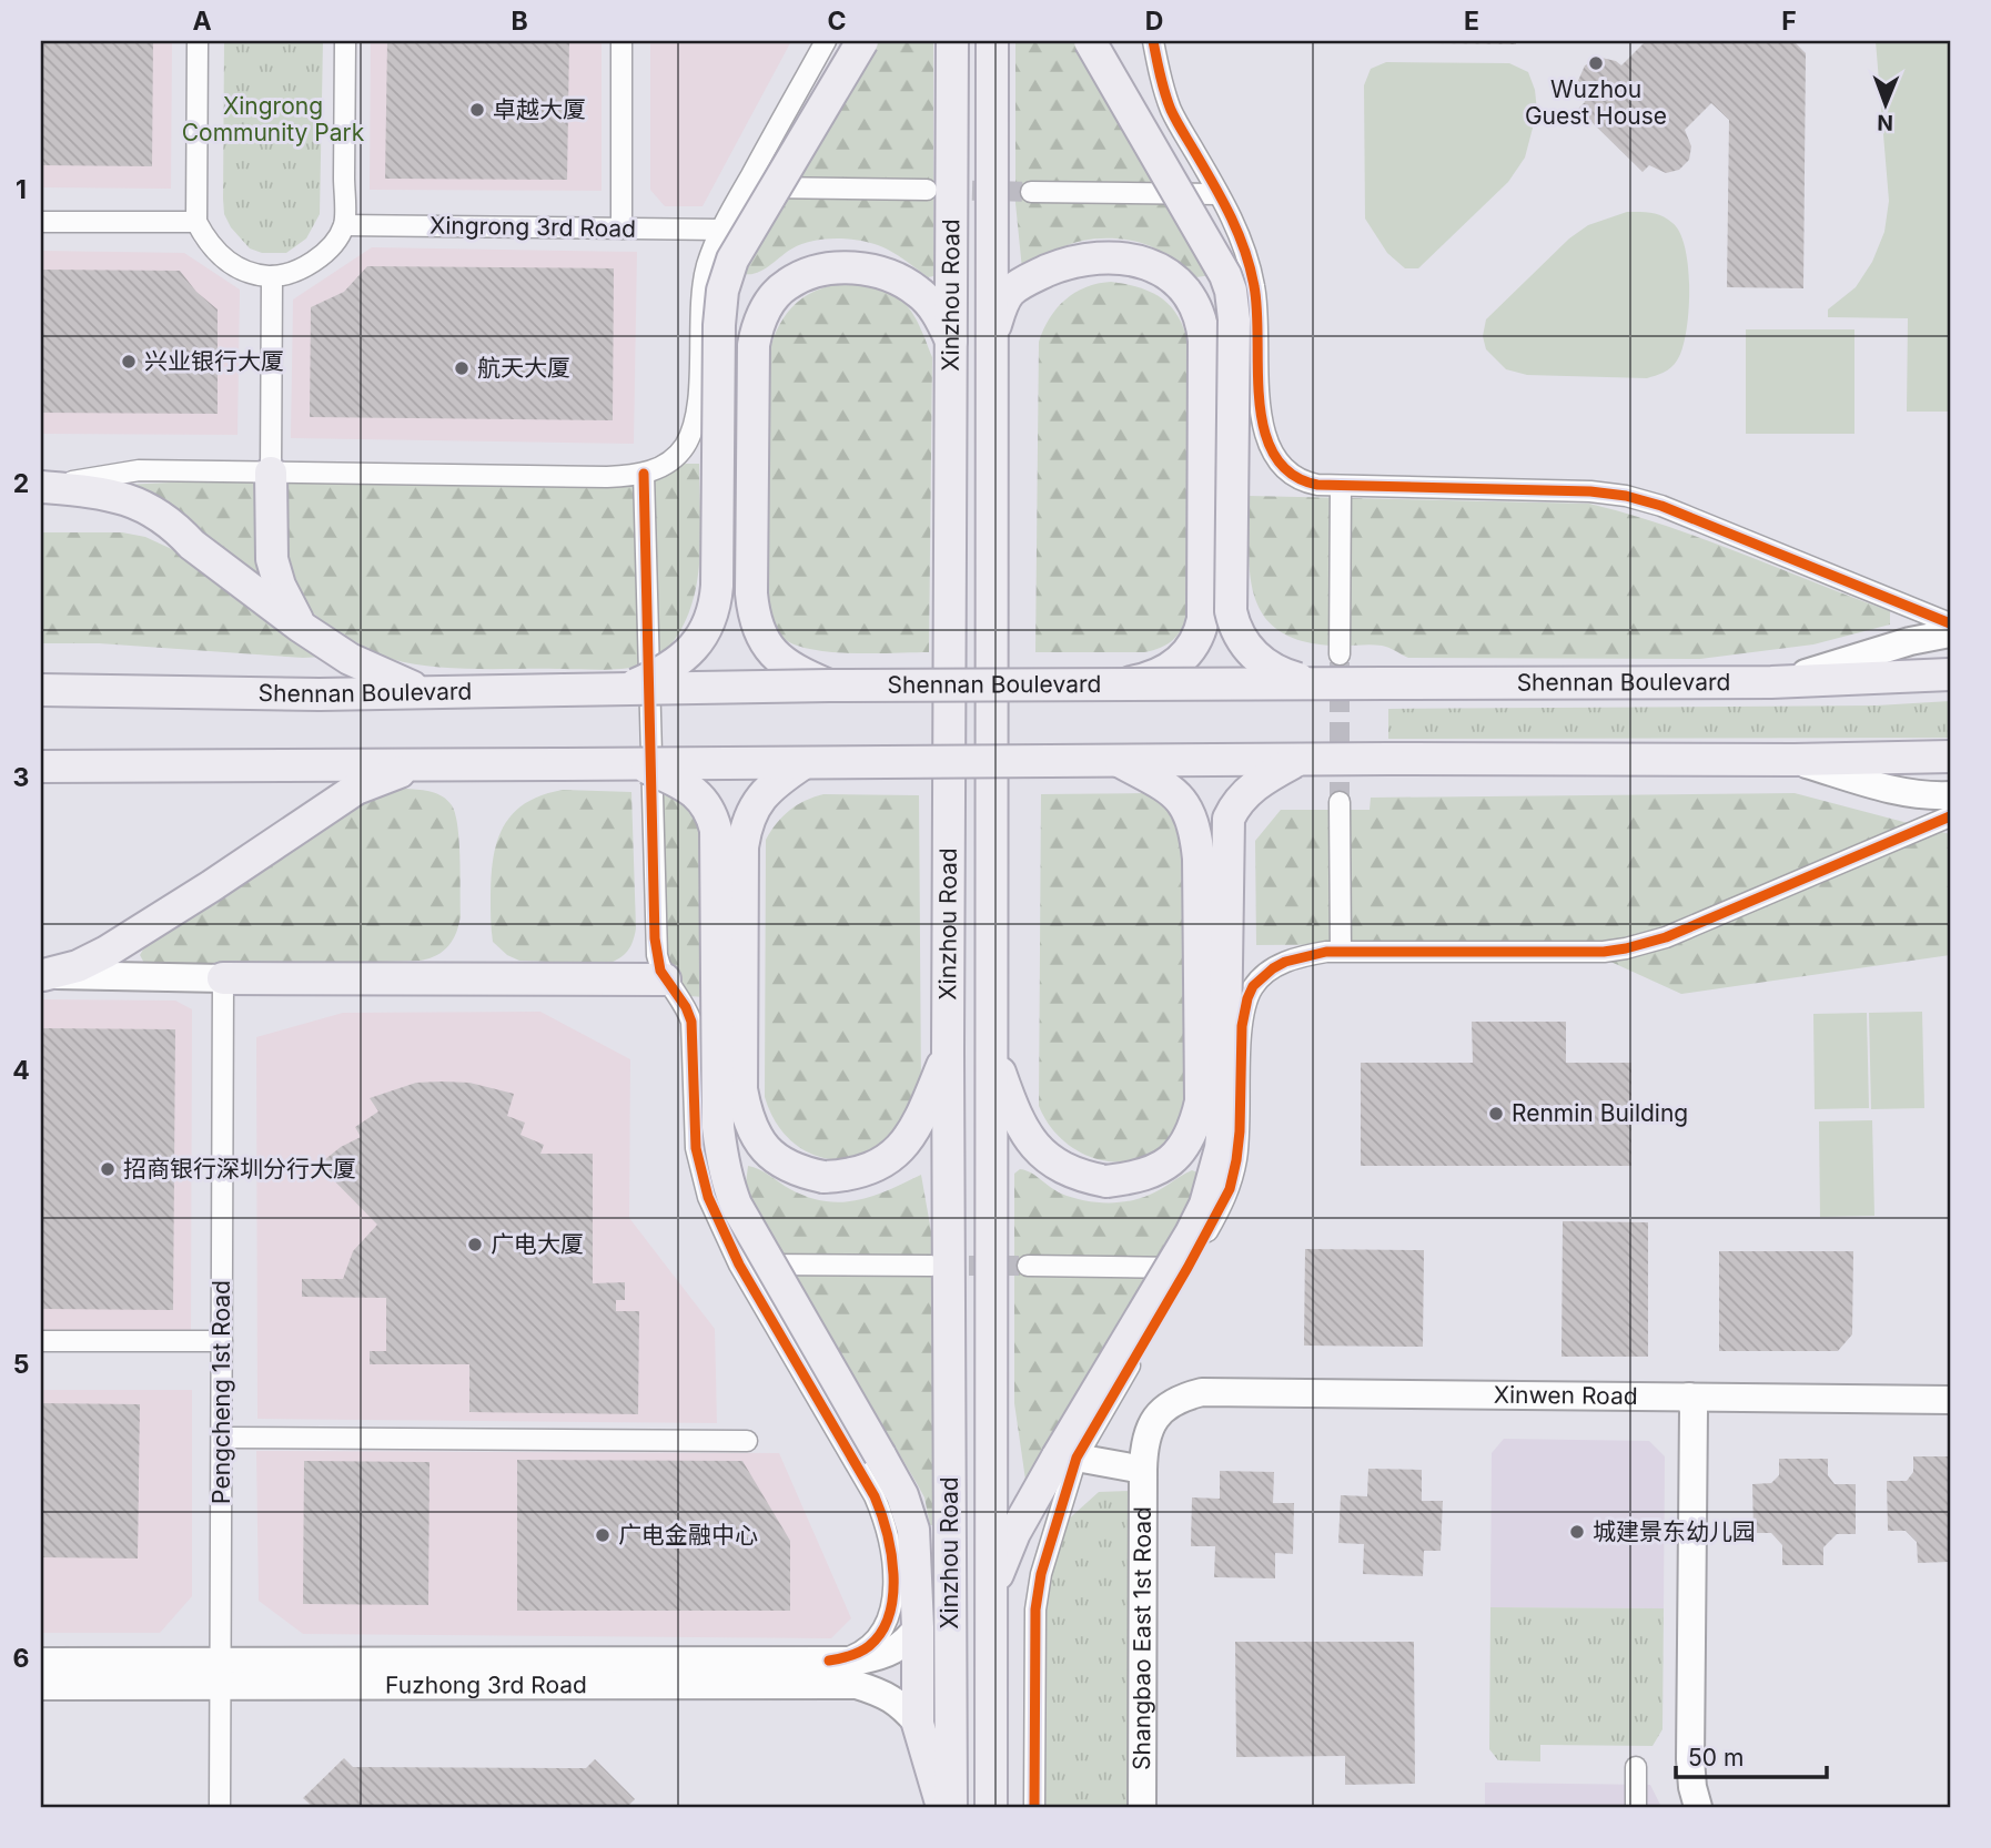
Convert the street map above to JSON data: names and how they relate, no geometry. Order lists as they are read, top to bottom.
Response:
{
  "streets": {
    "main road": ["Xinzhou Road", "Shennan Boulevard"],
    "street": [
      "Xingrong 3rd Road",
      "Pengcheng 1st Road",
      "Xinwen Road",
      "Shangbao East 1st Road",
      "Fuzhong 3rd Road"
    ]
  },
  "crossings": [
    ["Pengcheng 1st Road", "Fuzhong 3rd Road"],
    ["Xinwen Road", "Shangbao East 1st Road"]
  ],
  "parks": ["Xingrong Community Park"],
  "places": [
    "Wuzhou Guest House",
    "卓越大厦",
    "兴业银行大厦",
    "航天大厦",
    "Renmin Building",
    "招商银行深圳分行大厦",
    "广电大厦",
    "城建景东幼儿园",
    "广电金融中心"
  ],
  "scale_bar": "50 m",
  "north": "bottom",
  "grid": {
    "columns": [
      "A",
      "B",
      "C",
      "D",
      "E",
      "F"
    ],
    "rows": [
      "1",
      "2",
      "3",
      "4",
      "5",
      "6"
    ]
  }
}
